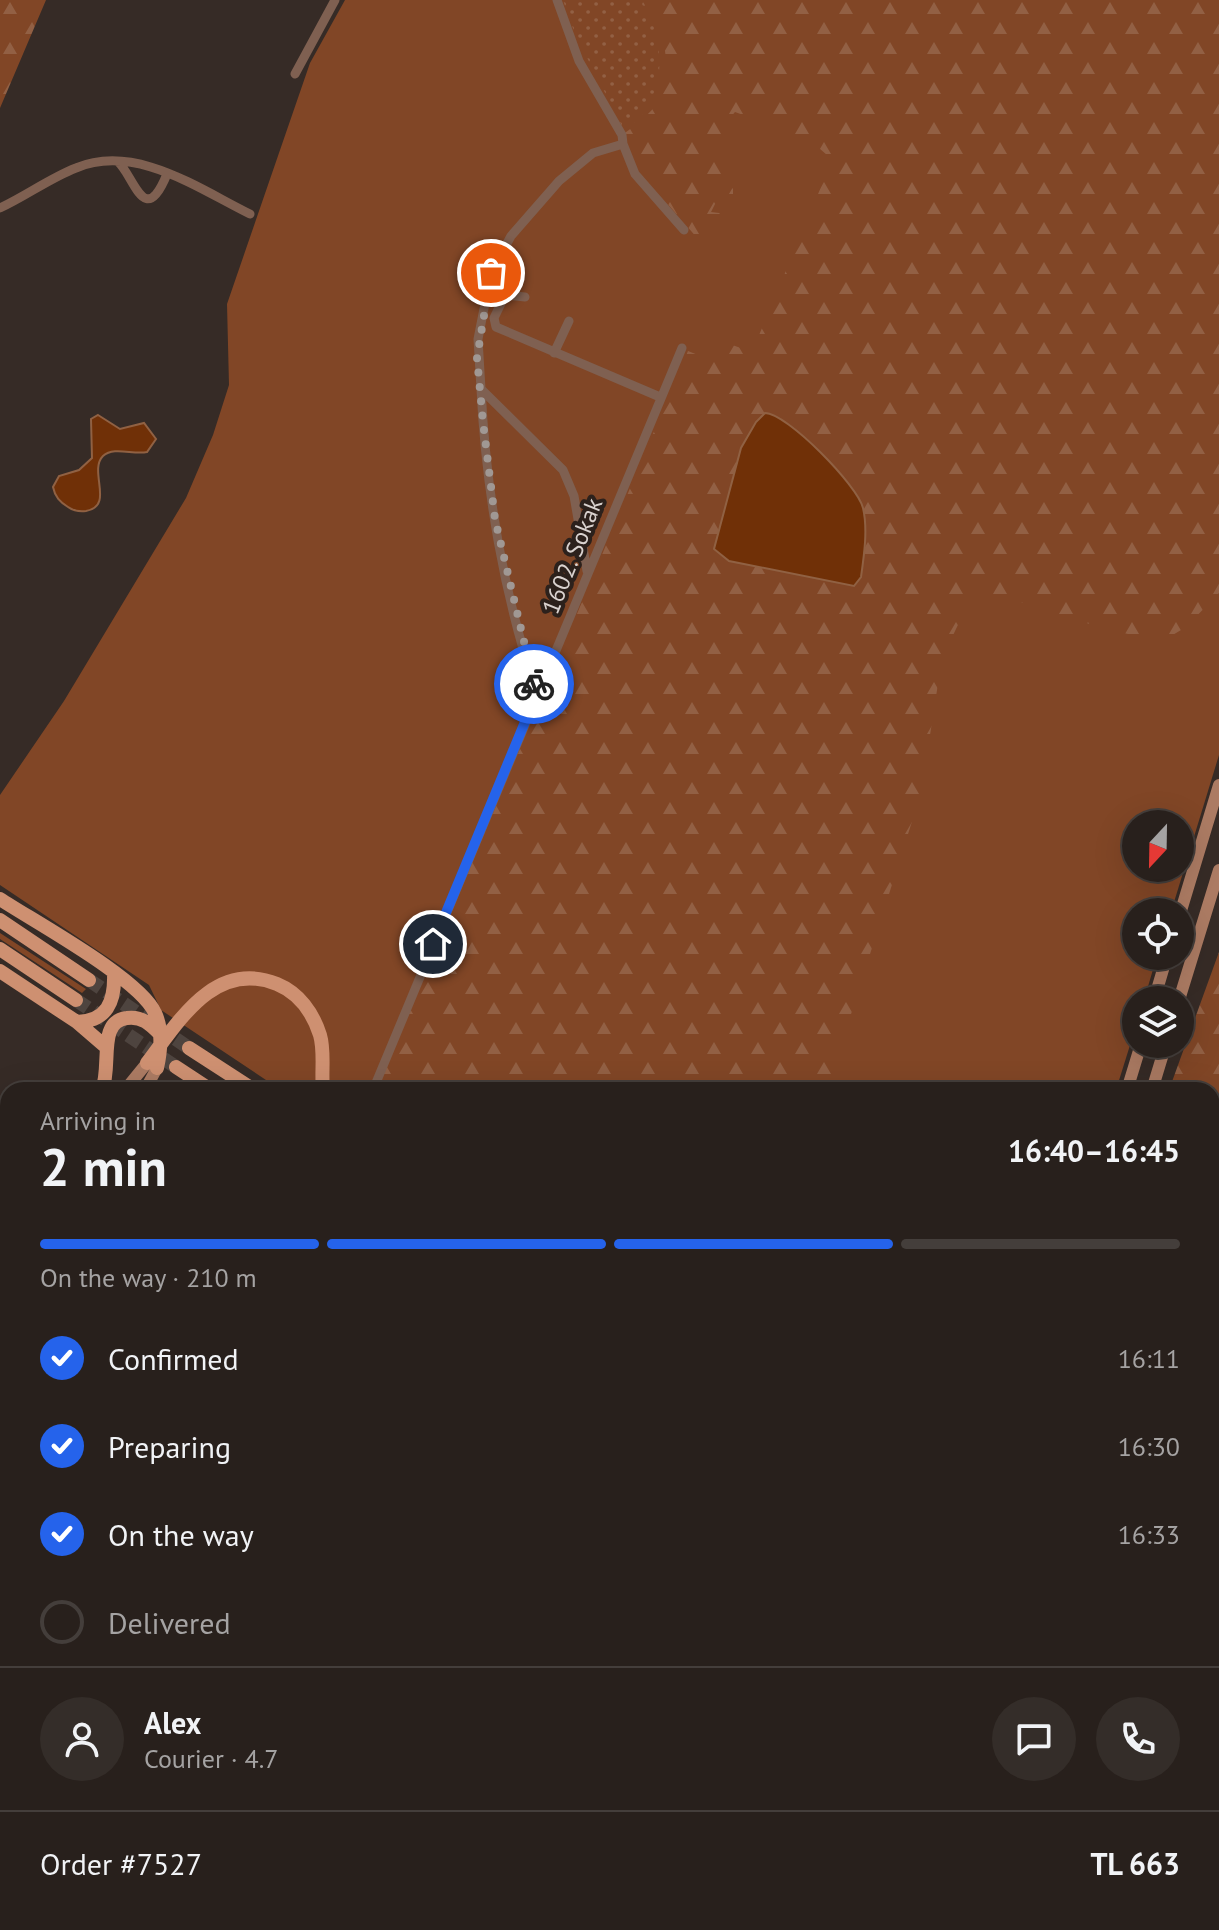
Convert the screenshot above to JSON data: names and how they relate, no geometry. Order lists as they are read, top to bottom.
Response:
{
  "streets": {
    "street": ["1602. Sokak"]
  },
  "north": "bottom",
  "page": {
    "heading": ["2 min", "Arriving in", "16:40–16:45"],
    "panel": [
      "Alex",
      "Courier · 4.7",
      "Order #7527",
      "TL 663"
    ],
    "bar": "On the way · 210 m",
    "list": [
      ["Confirmed", "16:11"],
      ["Preparing", "16:30"],
      ["On the way", "16:33"],
      "Delivered"
    ]
  }
}
